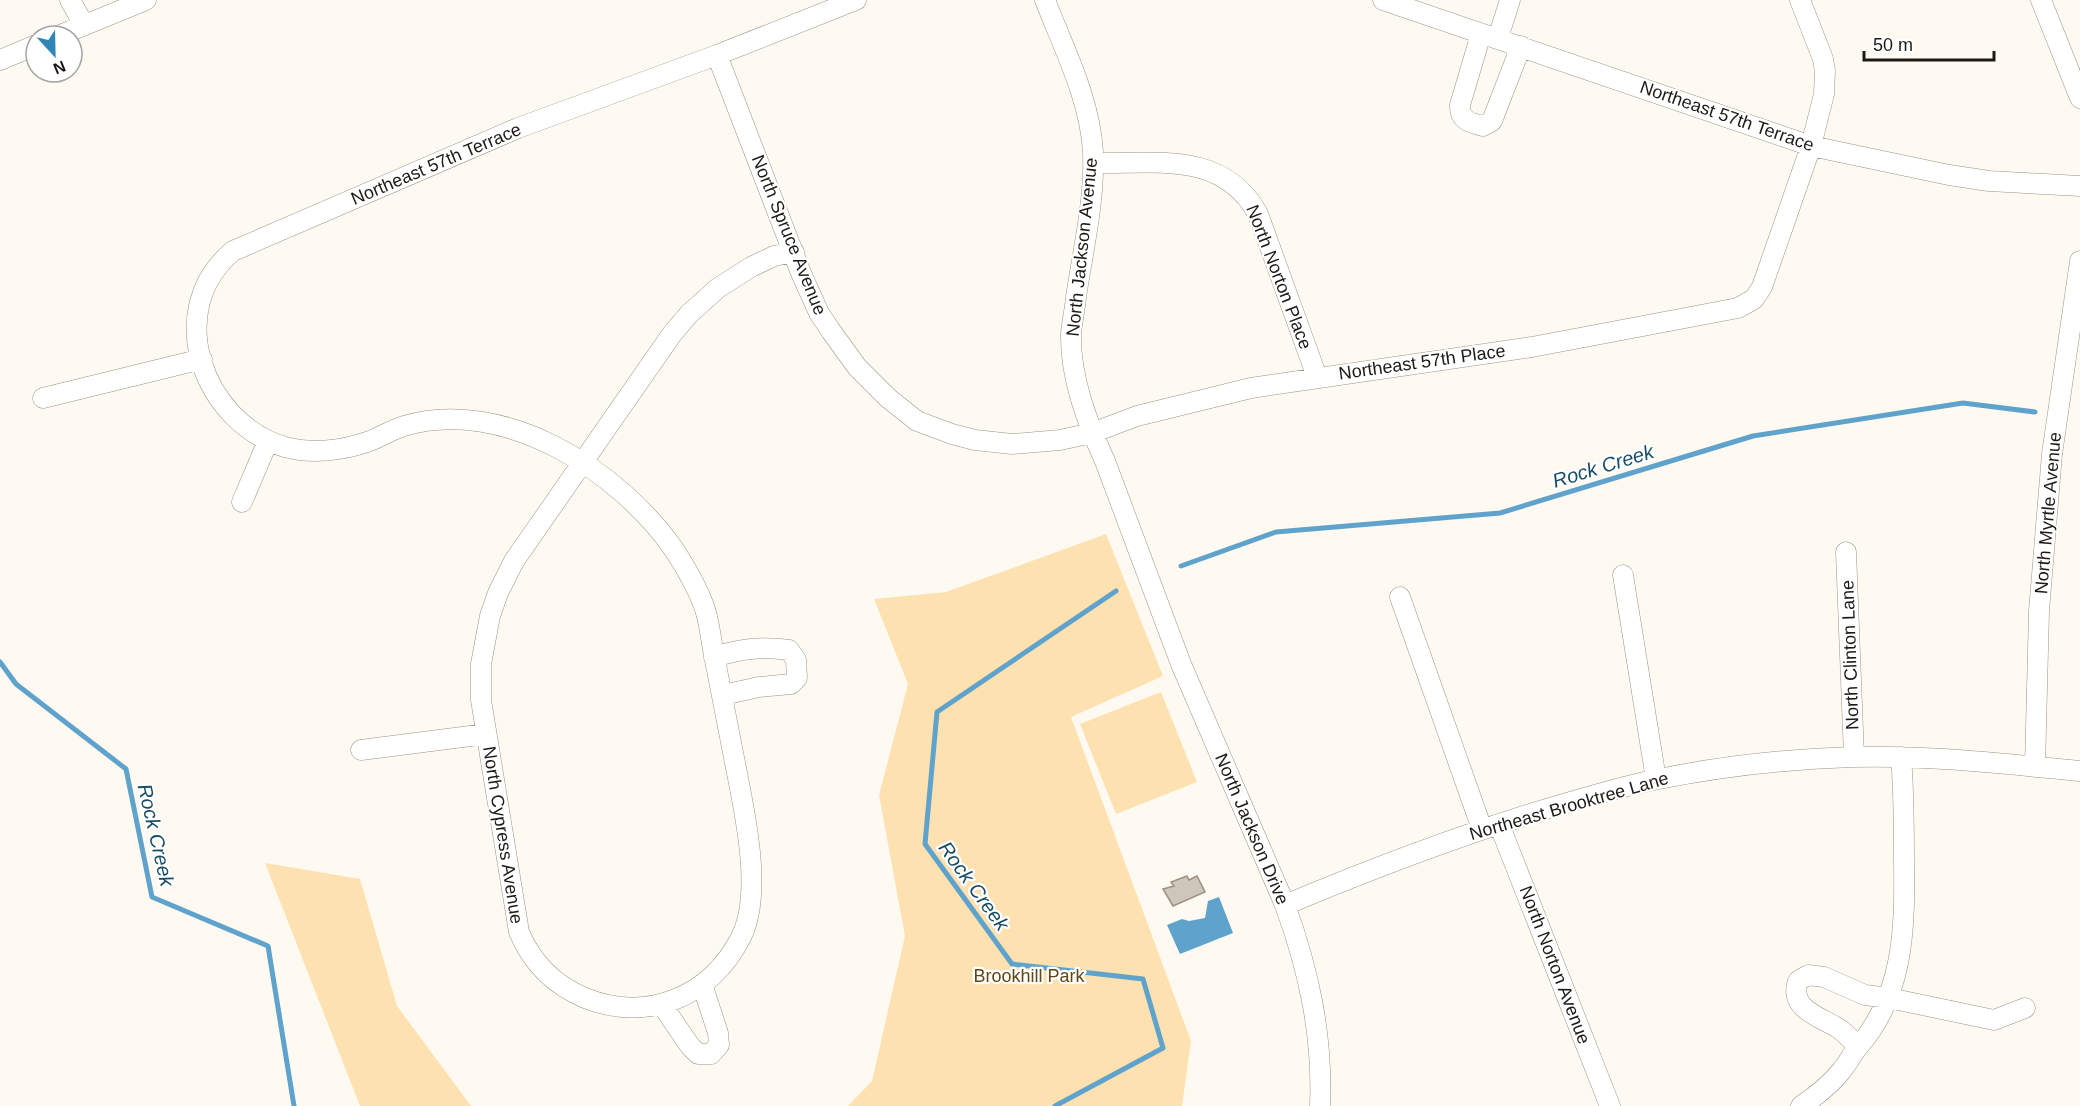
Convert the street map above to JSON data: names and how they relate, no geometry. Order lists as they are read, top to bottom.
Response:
{
  "streets": {
    "street": [
      "Northeast 57th Terrace",
      "North Spruce Avenue",
      "North Jackson Avenue",
      "North Norton Place",
      "Northeast 57th Place",
      "North Myrtle Avenue",
      "North Clinton Lane",
      "Northeast Brooktree Lane",
      "North Jackson Drive",
      "North Cypress Avenue",
      "North Norton Avenue"
    ]
  },
  "crossings": [
    ["Northeast 57th Terrace", "North Spruce Avenue"],
    ["Northeast 57th Terrace", "Northeast 57th Place"],
    ["Northeast 57th Terrace", "North Cypress Avenue"],
    ["North Spruce Avenue", "North Jackson Avenue"],
    ["North Spruce Avenue", "Northeast 57th Place"],
    ["North Spruce Avenue", "North Cypress Avenue"],
    ["North Jackson Avenue", "North Norton Place"],
    ["North Jackson Avenue", "Northeast 57th Place"],
    ["North Jackson Avenue", "North Jackson Drive"],
    ["North Norton Place", "Northeast 57th Place"],
    ["North Myrtle Avenue", "Northeast Brooktree Lane"],
    ["North Clinton Lane", "Northeast Brooktree Lane"],
    ["Northeast Brooktree Lane", "North Jackson Drive"],
    ["Northeast Brooktree Lane", "North Norton Avenue"]
  ],
  "water": ["Rock Creek"],
  "parks": ["Brookhill Park"],
  "scale_bar": "50 m",
  "north": "bottom"
}
